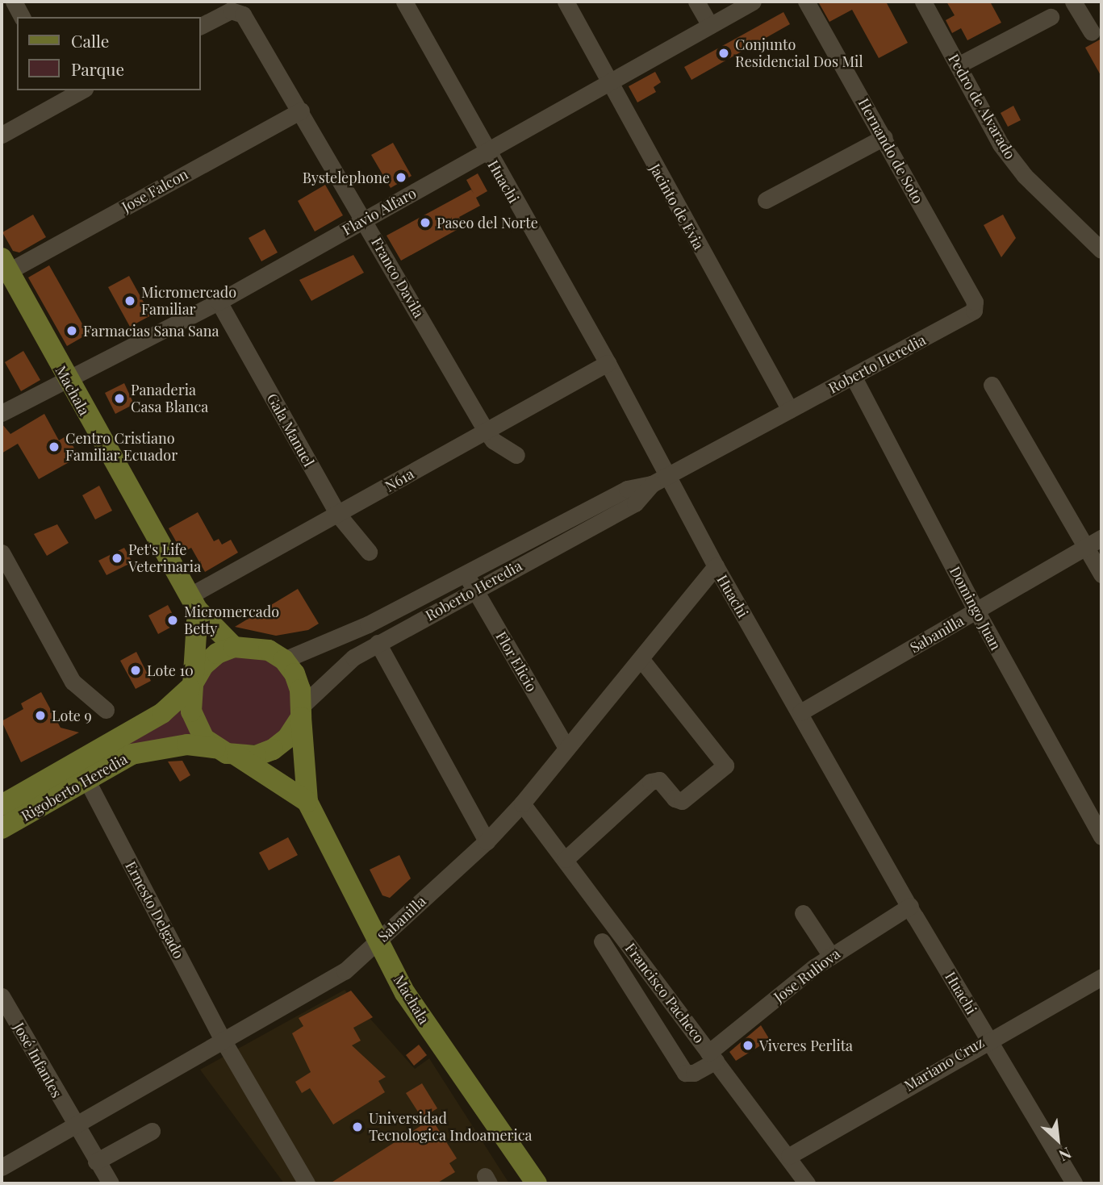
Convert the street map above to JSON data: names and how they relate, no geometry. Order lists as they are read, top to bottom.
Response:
{
  "streets": {
    "main road": ["Machala", "Rigoberto Heredia"],
    "street": [
      "Pedro de Alvarado",
      "Hernando de Soto",
      "Huachi",
      "Jose Falcon",
      "Jacinto de Evia",
      "Flavio Alfaro",
      "Franco Davila",
      "Roberto Heredia",
      "Gala Manuel",
      "N61a",
      "Domingo Juan",
      "Sabanilla",
      "Flor Elicio",
      "Ernesto Delgado",
      "Jose Ruliova",
      "Francisco Pacheco",
      "José Infantes",
      "Mariano Cruz"
    ]
  },
  "crossings": [
    ["Hernando de Soto", "Roberto Heredia"],
    ["Huachi", "Flavio Alfaro"],
    ["Huachi", "Roberto Heredia"],
    ["Huachi", "N61a"],
    ["Huachi", "Sabanilla"],
    ["Huachi", "Jose Ruliova"],
    ["Huachi", "Mariano Cruz"],
    ["Jose Falcon", "Franco Davila"],
    ["Jose Falcon", "Machala"],
    ["Jacinto de Evia", "Flavio Alfaro"],
    ["Jacinto de Evia", "Roberto Heredia"],
    ["Flavio Alfaro", "Franco Davila"],
    ["Flavio Alfaro", "Machala"],
    ["Flavio Alfaro", "Gala Manuel"],
    ["Franco Davila", "N61a"],
    ["Roberto Heredia", "Machala"],
    ["Roberto Heredia", "Domingo Juan"],
    ["Roberto Heredia", "Flor Elicio"],
    ["Roberto Heredia", "Rigoberto Heredia"],
    ["Machala", "N61a"],
    ["Machala", "Sabanilla"],
    ["Machala", "Rigoberto Heredia"],
    ["Gala Manuel", "N61a"],
    ["Domingo Juan", "Sabanilla"],
    ["Sabanilla", "Flor Elicio"],
    ["Sabanilla", "Ernesto Delgado"],
    ["Sabanilla", "Francisco Pacheco"],
    ["Sabanilla", "José Infantes"],
    ["Rigoberto Heredia", "Ernesto Delgado"],
    ["Jose Ruliova", "Francisco Pacheco"],
    ["Francisco Pacheco", "Mariano Cruz"]
  ],
  "places": [
    "Conjunto Residencial Dos Mil",
    "Bystelephone",
    "Paseo del Norte",
    "Micromercado Familiar",
    "Farmacias Sana Sana",
    "Panaderia Casa Blanca",
    "Centro Cristiano Familiar Ecuador",
    "Pet's Life Veterinaria",
    "Micromercado Betty",
    "Lote 10",
    "Lote 9",
    "Viveres Perlita",
    "Universidad Tecnologica Indoamerica"
  ],
  "legend": ["Calle", "Parque"],
  "north": "bottom right"
}
